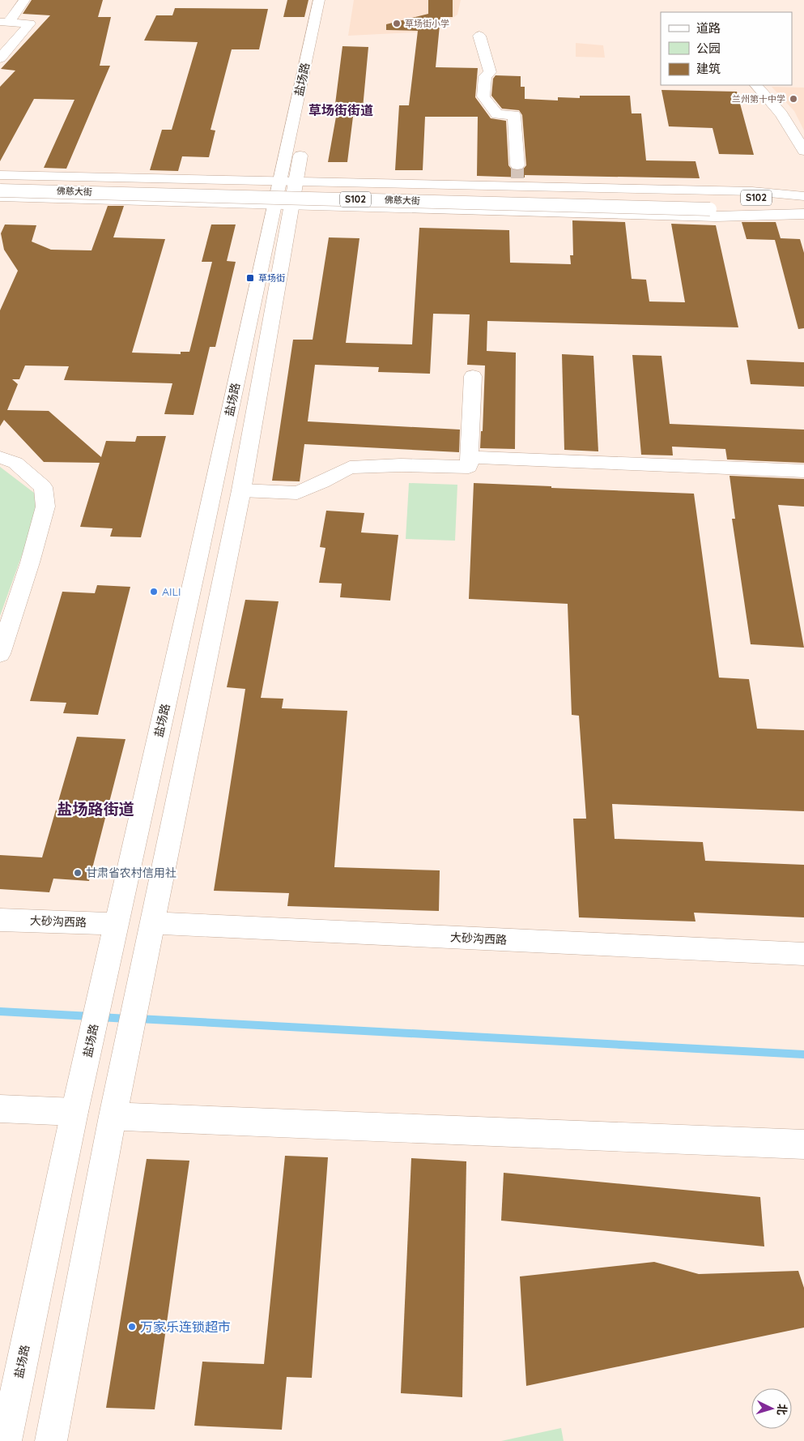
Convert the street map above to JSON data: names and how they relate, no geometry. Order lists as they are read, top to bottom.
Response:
{
  "streets": {
    "main road": [
      "盐场路",
      "佛慈大街",
      "S102",
      "大砂沟西路"
    ]
  },
  "crossings": [
    ["盐场路", "大砂沟西路"]
  ],
  "districts": ["草场街街道", "盐场路街道"],
  "places": {
    "other": [
      "草场街小学",
      "兰州第十中学",
      "AILI",
      "甘肃省农村信用社",
      "万家乐连锁超市"
    ],
    "transit": ["草场街"]
  },
  "legend": ["道路", "公园", "建筑"],
  "north": "right"
}
